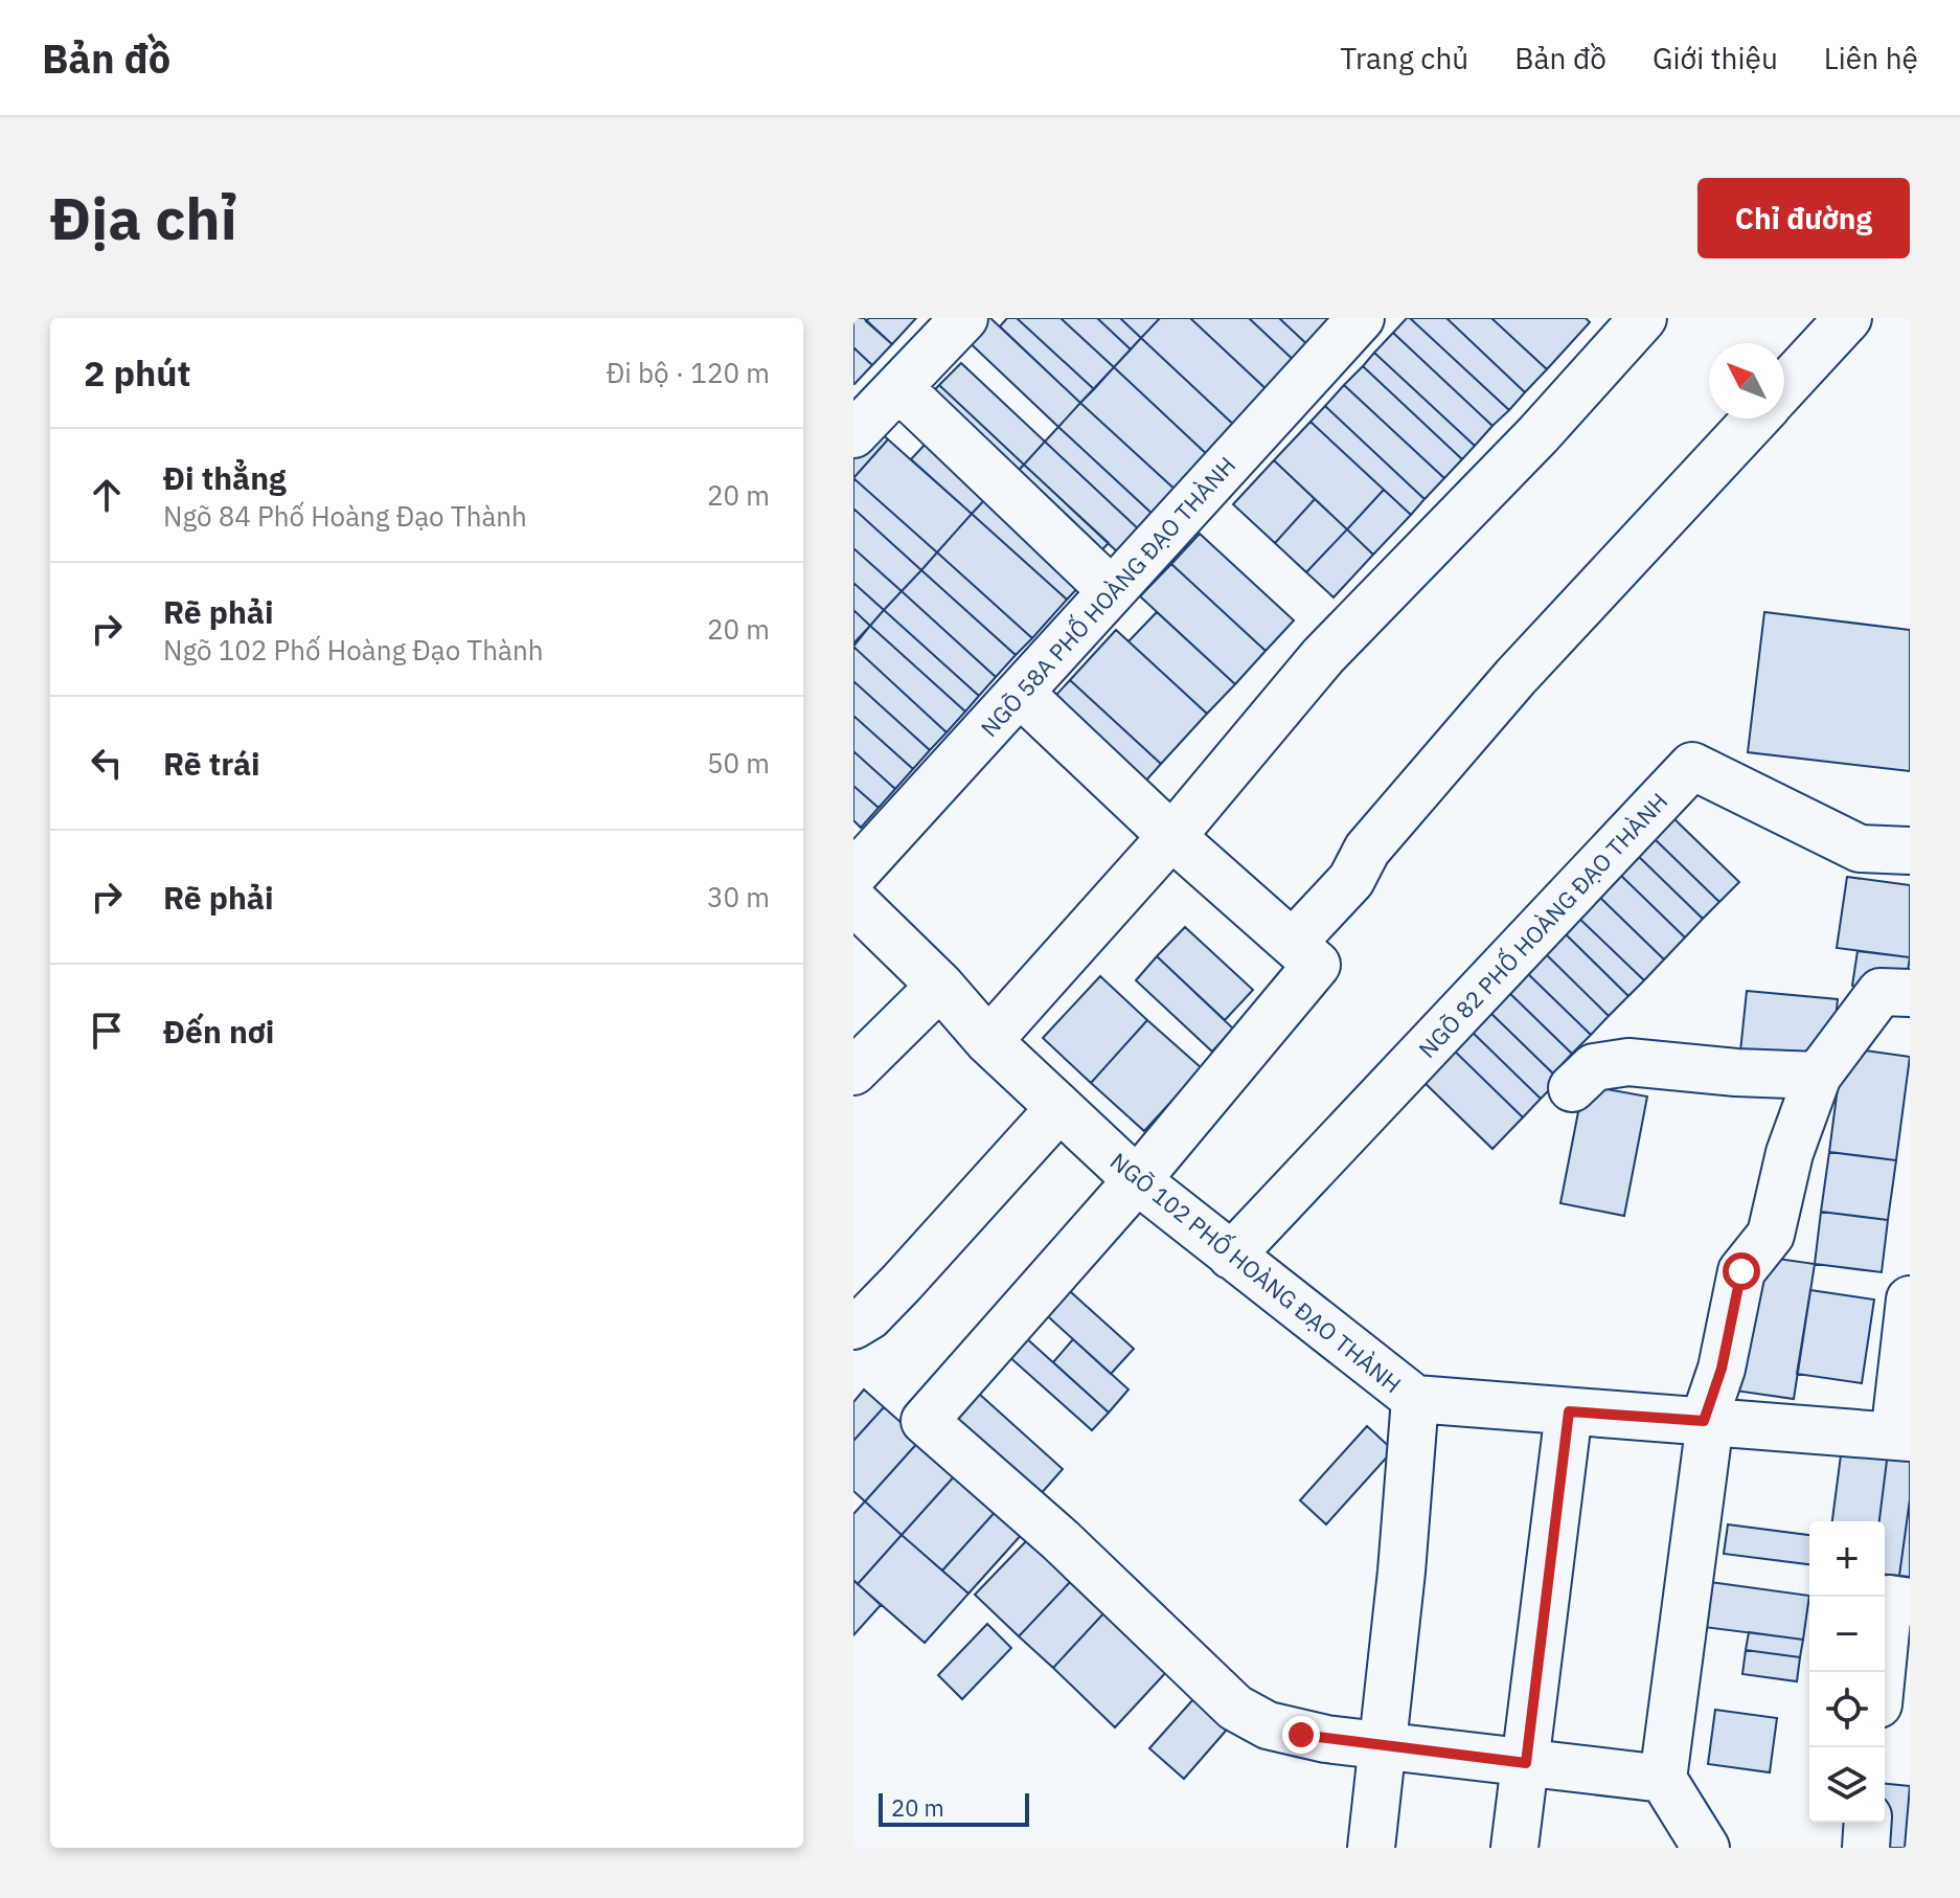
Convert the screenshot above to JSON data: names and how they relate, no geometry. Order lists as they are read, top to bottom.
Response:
{
  "streets": {
    "street": ["NGÕ 58A PHỐ HOÀNG ĐẠO THÀNH", "NGÕ 82 PHỐ HOÀNG ĐẠO THÀNH", "NGÕ 102 PHỐ HOÀNG ĐẠO THÀNH"]
  },
  "crossings": [
    ["NGÕ 82 PHỐ HOÀNG ĐẠO THÀNH", "NGÕ 102 PHỐ HOÀNG ĐẠO THÀNH"]
  ],
  "scale_bar": "20 m",
  "north": "top left",
  "page": {
    "header": "Bản đồ",
    "nav": [
      "Trang chủ",
      "Bản đồ",
      "Giới thiệu",
      "Liên hệ"
    ],
    "buttons": "Chỉ đường",
    "title": "Địa chỉ",
    "heading": ["2 phút", "Đi bộ · 120 m"],
    "list": [
      ["Đi thẳng", "Ngõ 84 Phố Hoàng Đạo Thành", "20 m"],
      ["Rẽ phải", "Ngõ 102 Phố Hoàng Đạo Thành", "20 m"],
      ["Rẽ trái", "50 m"],
      ["Rẽ phải", "30 m"],
      "Đến nơi"
    ],
    "map_buttons": ["+", "−"],
    "scale": "20 m"
  }
}
